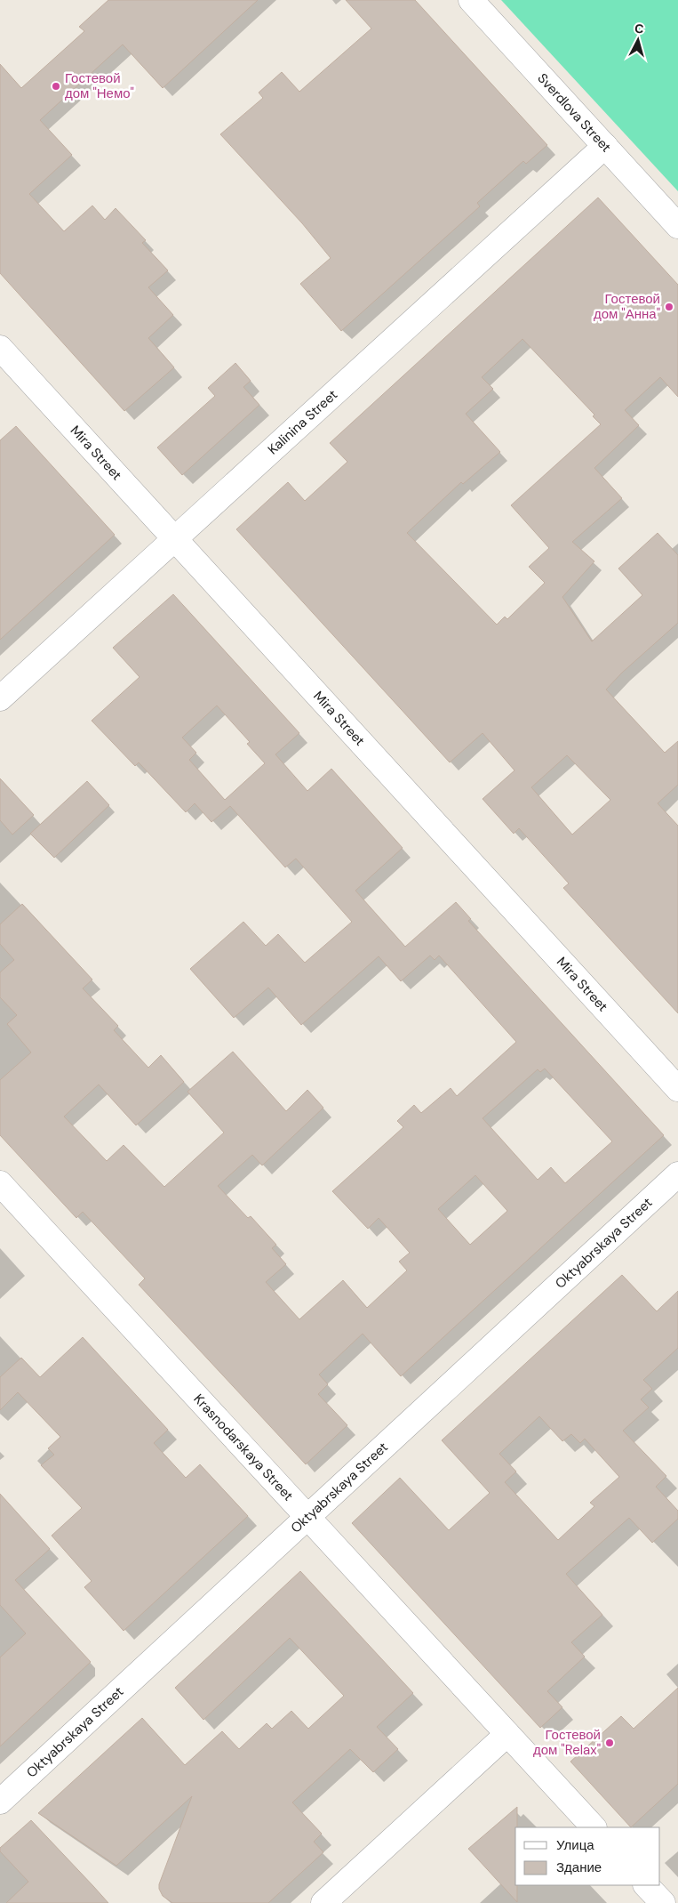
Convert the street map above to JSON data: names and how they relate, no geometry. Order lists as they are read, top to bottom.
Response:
{
  "streets": {
    "street": [
      "Sverdlova Street",
      "Kalinina Street",
      "Mira Street",
      "Oktyabrskaya Street",
      "Krasnodarskaya Street"
    ]
  },
  "crossings": [
    ["Sverdlova Street", "Kalinina Street"],
    ["Kalinina Street", "Mira Street"],
    ["Oktyabrskaya Street", "Krasnodarskaya Street"]
  ],
  "places": ["Гостевой дом \"Немо\"", "Гостевой дом \"Анна\"", "Гостевой дом \"Relax\""],
  "legend": ["Улица", "Здание"],
  "north": "top"
}
